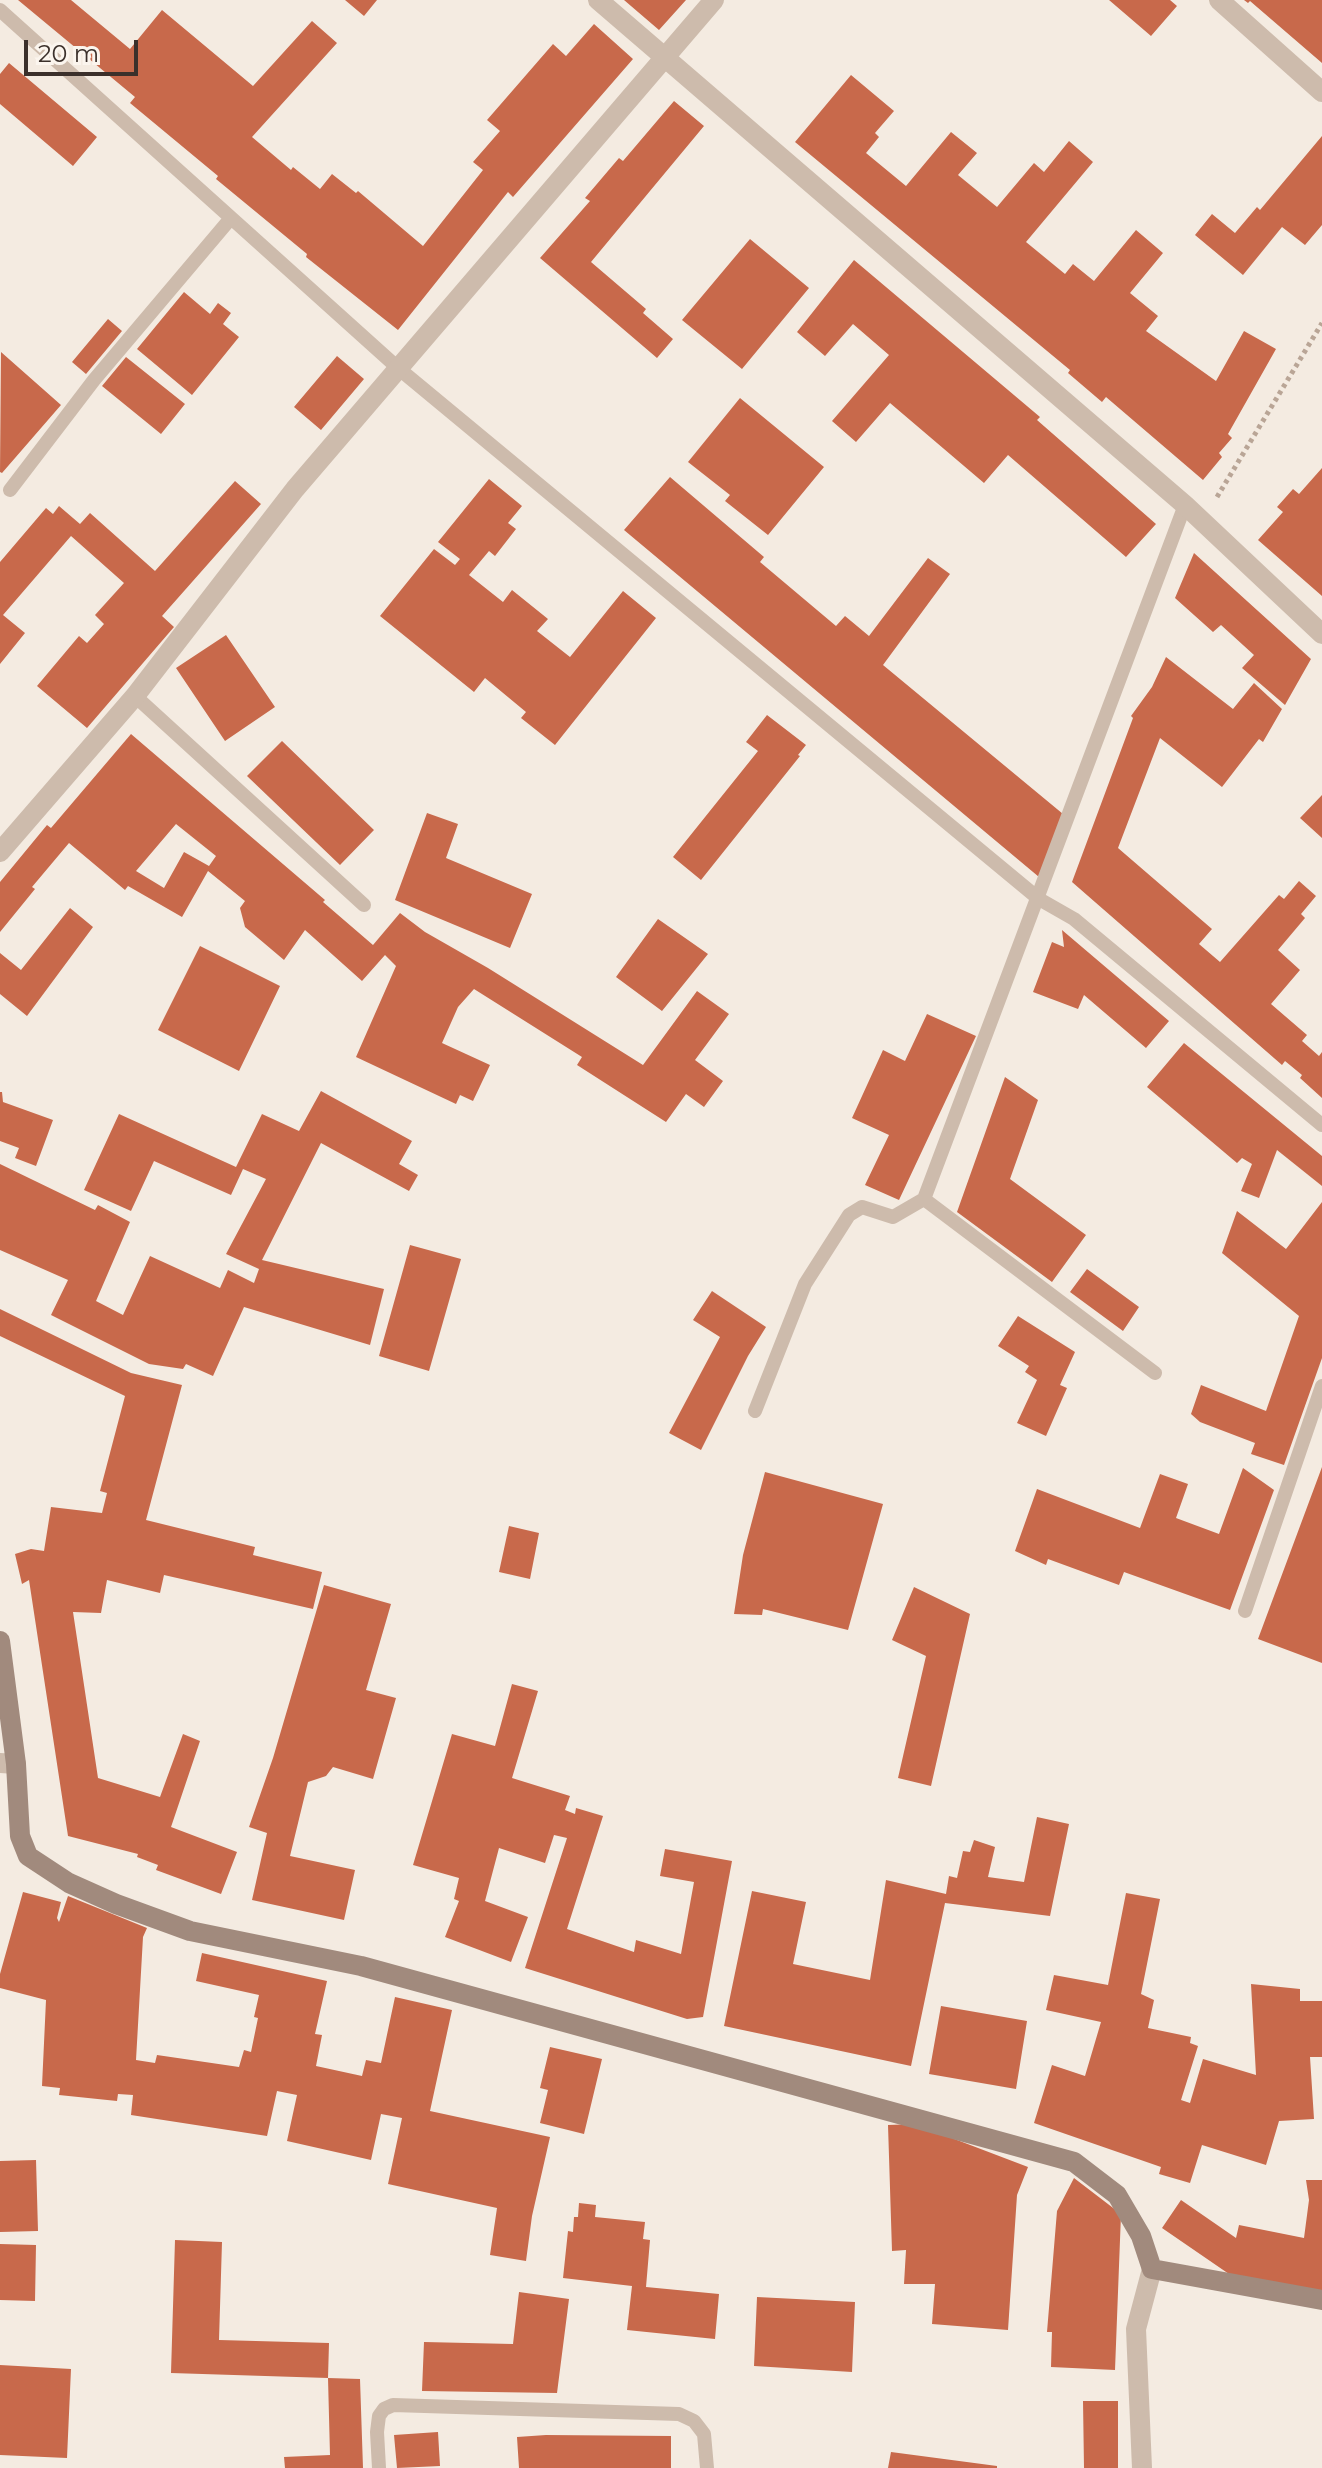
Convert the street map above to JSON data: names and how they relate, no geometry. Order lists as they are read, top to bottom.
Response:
{
  "scale_bar": "20 m"
}
